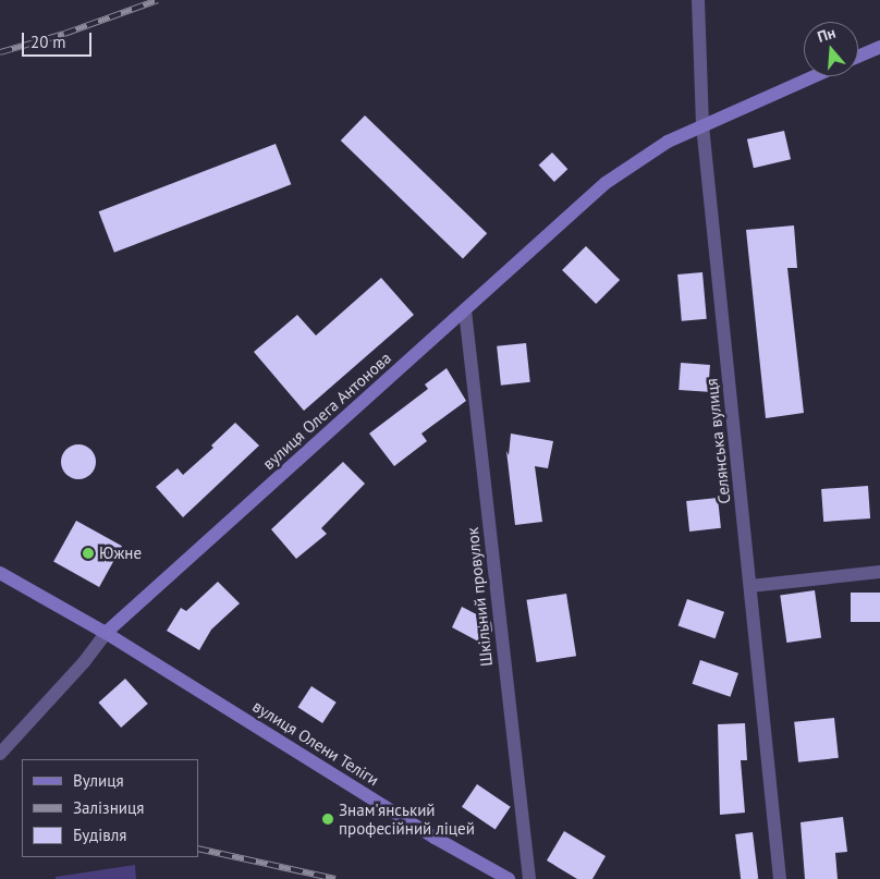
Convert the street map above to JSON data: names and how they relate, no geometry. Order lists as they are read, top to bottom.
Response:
{
  "streets": {
    "street": [
      "вулиця Олега Антонова",
      "Селянська вулиця",
      "Шкільний провулок",
      "вулиця Олени Теліги"
    ]
  },
  "crossings": [
    ["вулиця Олега Антонова", "Селянська вулиця"],
    ["вулиця Олега Антонова", "Шкільний провулок"],
    ["вулиця Олега Антонова", "вулиця Олени Теліги"]
  ],
  "places": ["Южне", "Знам'янський професійний ліцей"],
  "legend": ["Вулиця", "Залізниця", "Будівля"],
  "scale_bar": "20 m",
  "north": "top"
}
